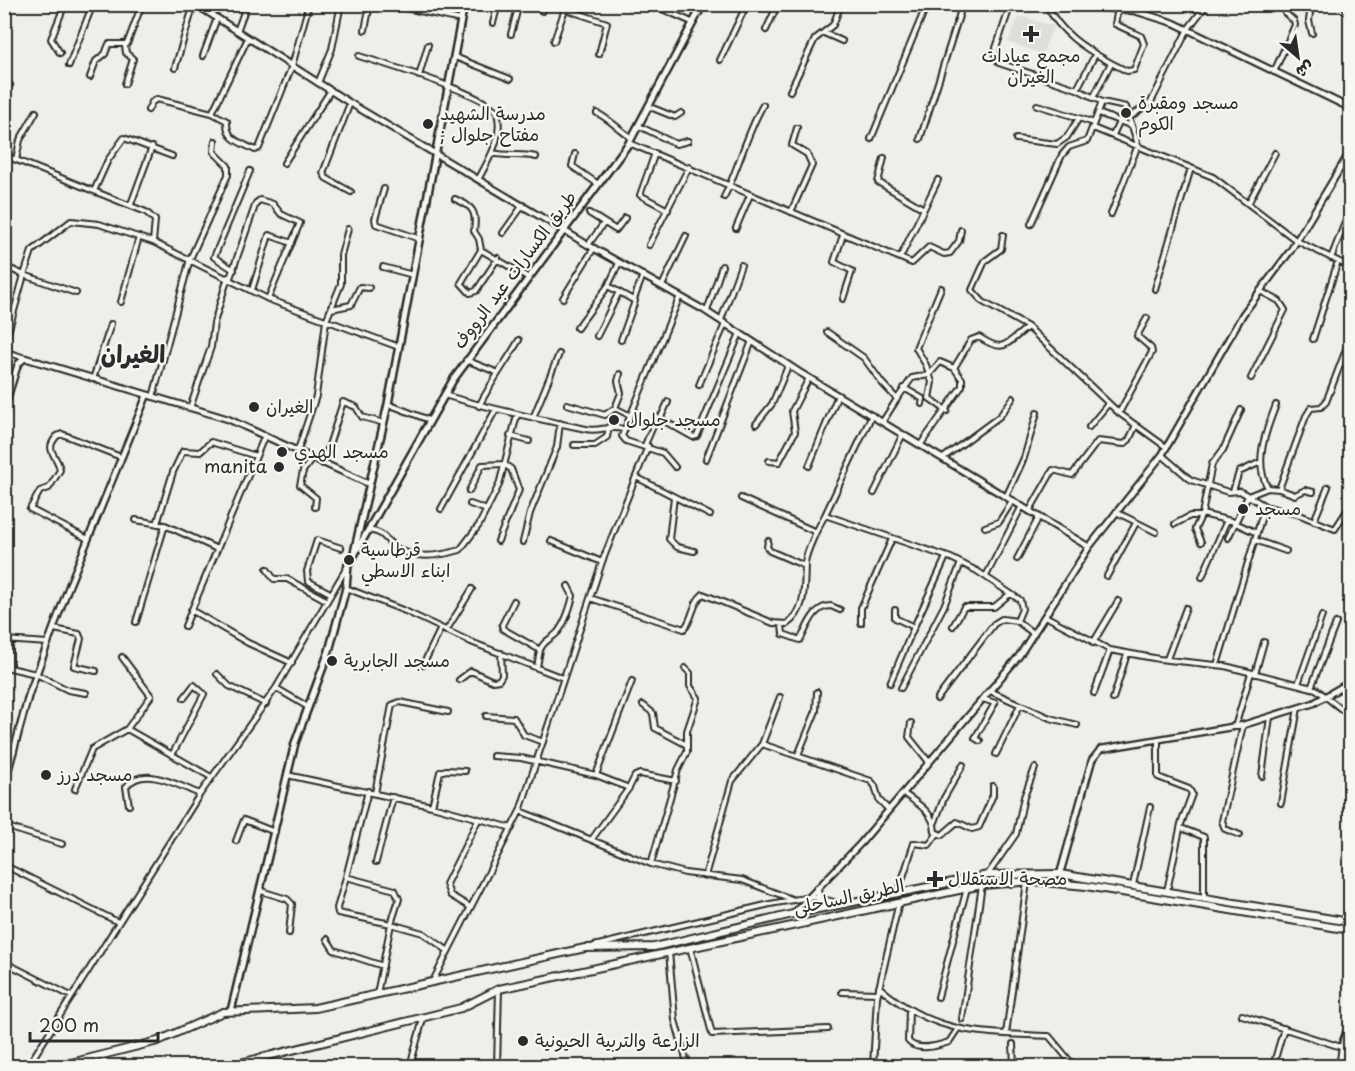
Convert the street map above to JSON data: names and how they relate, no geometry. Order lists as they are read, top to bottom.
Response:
{
  "streets": {
    "highway": ["الطريق الساحلى"],
    "main road": ["طريق الكسارات عبد الرووف"]
  },
  "districts": ["الغيران"],
  "places": {
    "health": ["مجمع عيادات الغيران", "مصحة الاستقلال"],
    "other": [
      "مسجد ومقبرة الكوم",
      "مدرسة الشهيد ; مفتاح جلوال",
      "الغيران",
      "مسجد جلوال",
      "مسجد الهدي",
      "manita",
      "مسجد",
      "قرطاسية ابناء الاسطي",
      "مسجد الجابرية",
      "مسجد درز",
      "الزارعة والتربية الحيونية"
    ]
  },
  "scale_bar": "200 m",
  "north": "bottom right"
}
